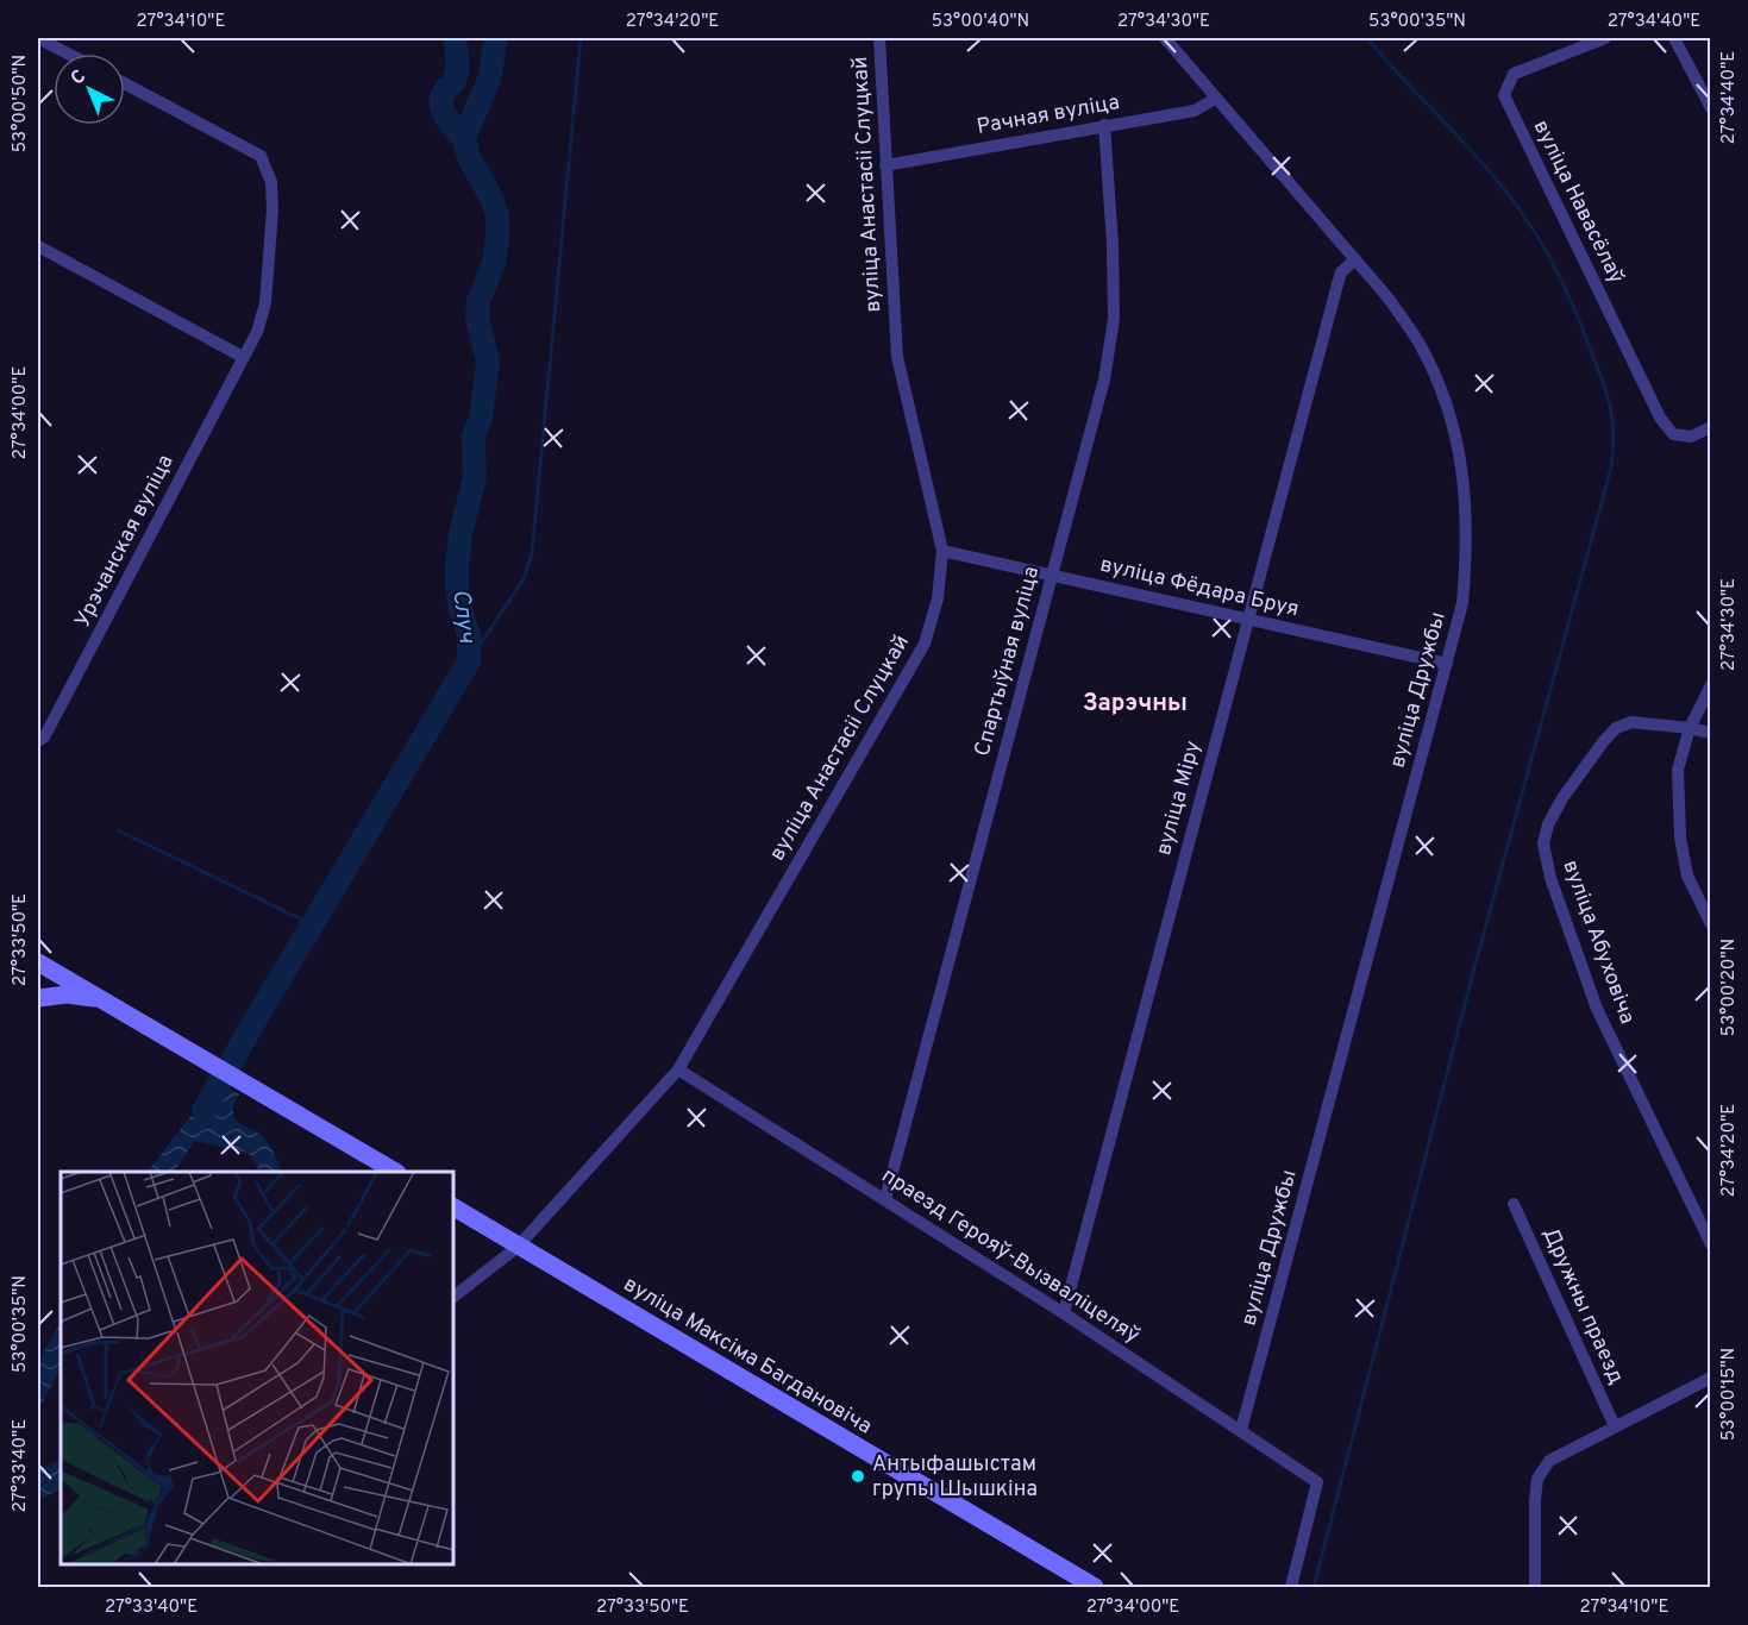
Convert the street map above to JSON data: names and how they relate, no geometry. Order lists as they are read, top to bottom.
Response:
{
  "streets": {
    "main road": ["вуліца Максіма Багдановіча"],
    "street": [
      "Рачная вуліца",
      "вуліца Анастасіі Слуцкай",
      "вуліца Навасёлаў",
      "Урэчанская вуліца",
      "вуліца Фёдара Бруя",
      "Спартыўная вуліца",
      "вуліца Дружбы",
      "вуліца Міру",
      "вуліца Абуховіча",
      "праезд Герояў-Вызваліцеляў",
      "Дружны праезд"
    ]
  },
  "crossings": [
    ["Рачная вуліца", "вуліца Анастасіі Слуцкай"],
    ["Рачная вуліца", "Спартыўная вуліца"],
    ["Рачная вуліца", "вуліца Дружбы"],
    ["вуліца Анастасіі Слуцкай", "вуліца Фёдара Бруя"],
    ["вуліца Анастасіі Слуцкай", "праезд Герояў-Вызваліцеляў"],
    ["вуліца Анастасіі Слуцкай", "вуліца Максіма Багдановіча"],
    ["вуліца Фёдара Бруя", "Спартыўная вуліца"],
    ["вуліца Фёдара Бруя", "вуліца Дружбы"],
    ["вуліца Фёдара Бруя", "вуліца Міру"],
    ["Спартыўная вуліца", "праезд Герояў-Вызваліцеляў"],
    ["вуліца Дружбы", "вуліца Міру"],
    ["вуліца Дружбы", "праезд Герояў-Вызваліцеляў"],
    ["вуліца Міру", "праезд Герояў-Вызваліцеляў"]
  ],
  "districts": ["Зарэчны"],
  "water": ["Случ"],
  "places": ["Антыфашыстам групы Шышкіна"],
  "north": "top left",
  "coordinates": [
    "27°34'10\"E",
    "27°34'20\"E",
    "53°00'40\"N",
    "27°34'30\"E",
    "53°00'35\"N",
    "27°34'40\"E",
    "53°00'50\"N",
    "27°34'00\"E",
    "27°33'50\"E",
    "53°00'20\"N",
    "53°00'15\"N",
    "27°33'40\"E"
  ]
}
